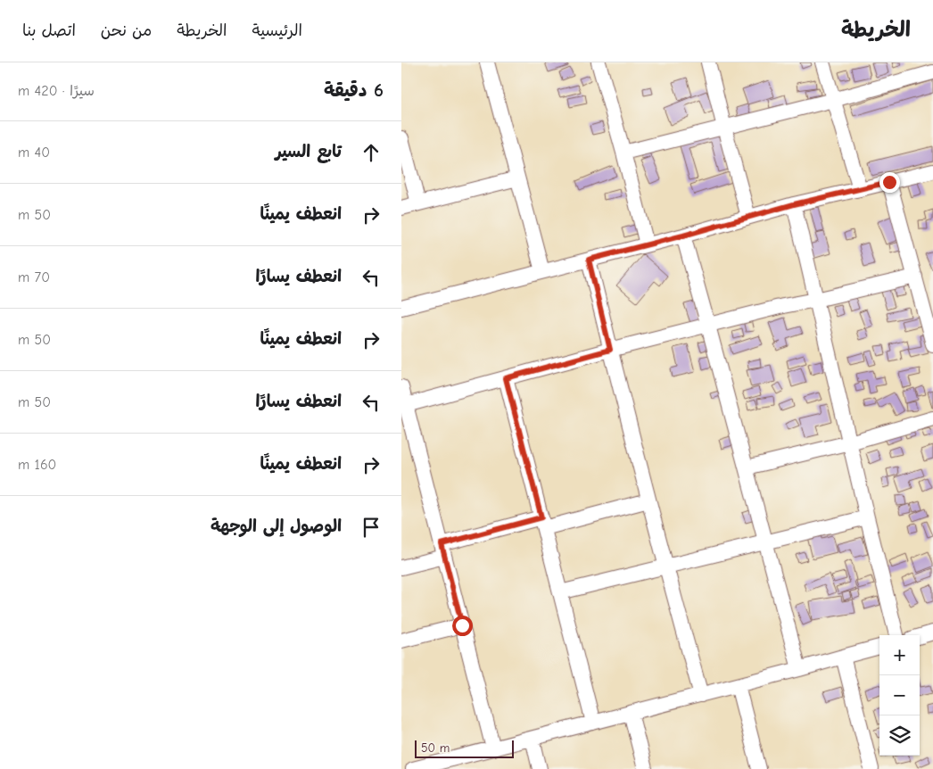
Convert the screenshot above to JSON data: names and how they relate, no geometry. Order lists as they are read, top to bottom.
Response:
{
  "scale_bar": "50 m",
  "page": {
    "header": "الخريطة",
    "nav": [
      "الرئيسية",
      "الخريطة",
      "من نحن",
      "اتصل بنا"
    ],
    "heading": ["6 دقيقة", "سيرًا · 420 m"],
    "list": [
      ["تابع السير", "40 m"],
      ["انعطف يمينًا", "50 m"],
      ["انعطف يسارًا", "70 m"],
      ["انعطف يمينًا", "50 m"],
      ["انعطف يسارًا", "50 m"],
      ["انعطف يمينًا", "160 m"],
      "الوصول إلى الوجهة"
    ],
    "map_buttons": ["+", "−"],
    "scale": "50 m"
  }
}
